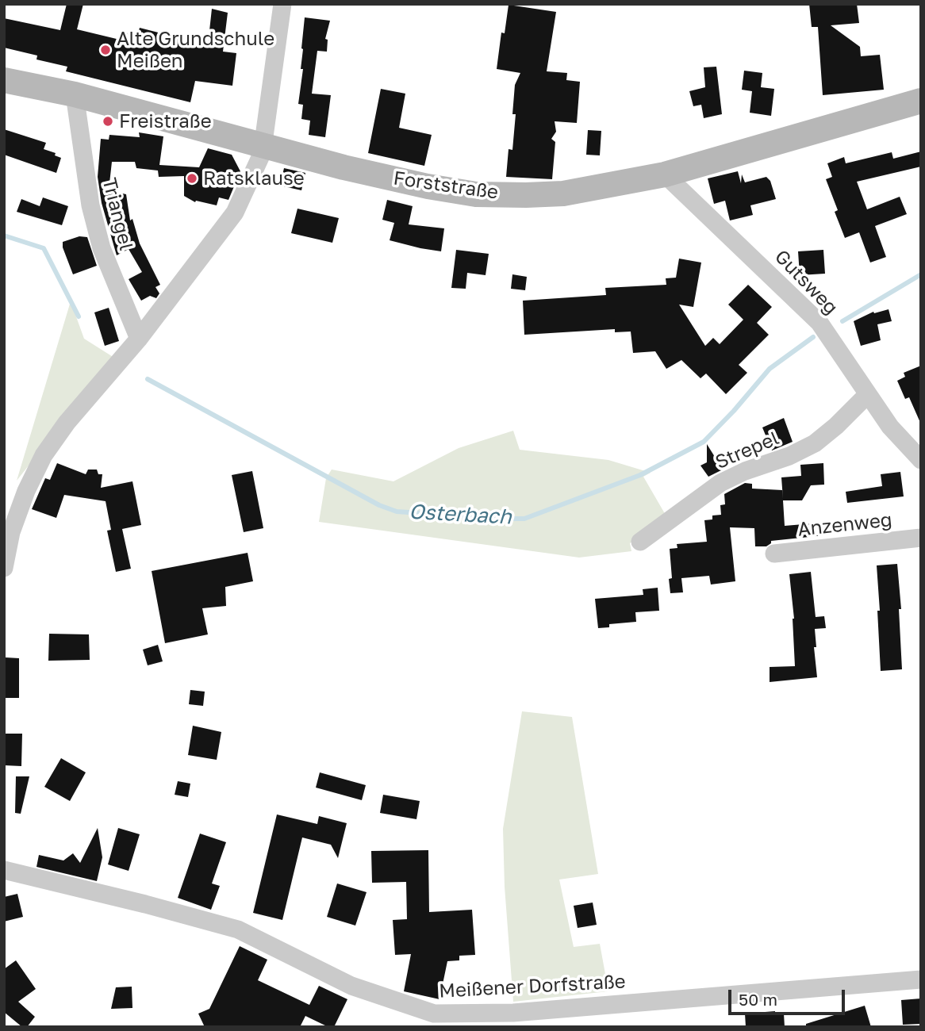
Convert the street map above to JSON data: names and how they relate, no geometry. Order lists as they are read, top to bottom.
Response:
{
  "streets": {
    "street": [
      "Forststraße",
      "Triangel",
      "Gutsweg",
      "Strepel",
      "Anzenweg",
      "Meißener Dorfstraße"
    ]
  },
  "crossings": [
    ["Forststraße", "Triangel"],
    ["Forststraße", "Gutsweg"],
    ["Gutsweg", "Strepel"]
  ],
  "water": ["Osterbach"],
  "places": ["Alte Grundschule Meißen", "Freistraße", "Ratsklause"],
  "scale_bar": "50 m"
}
